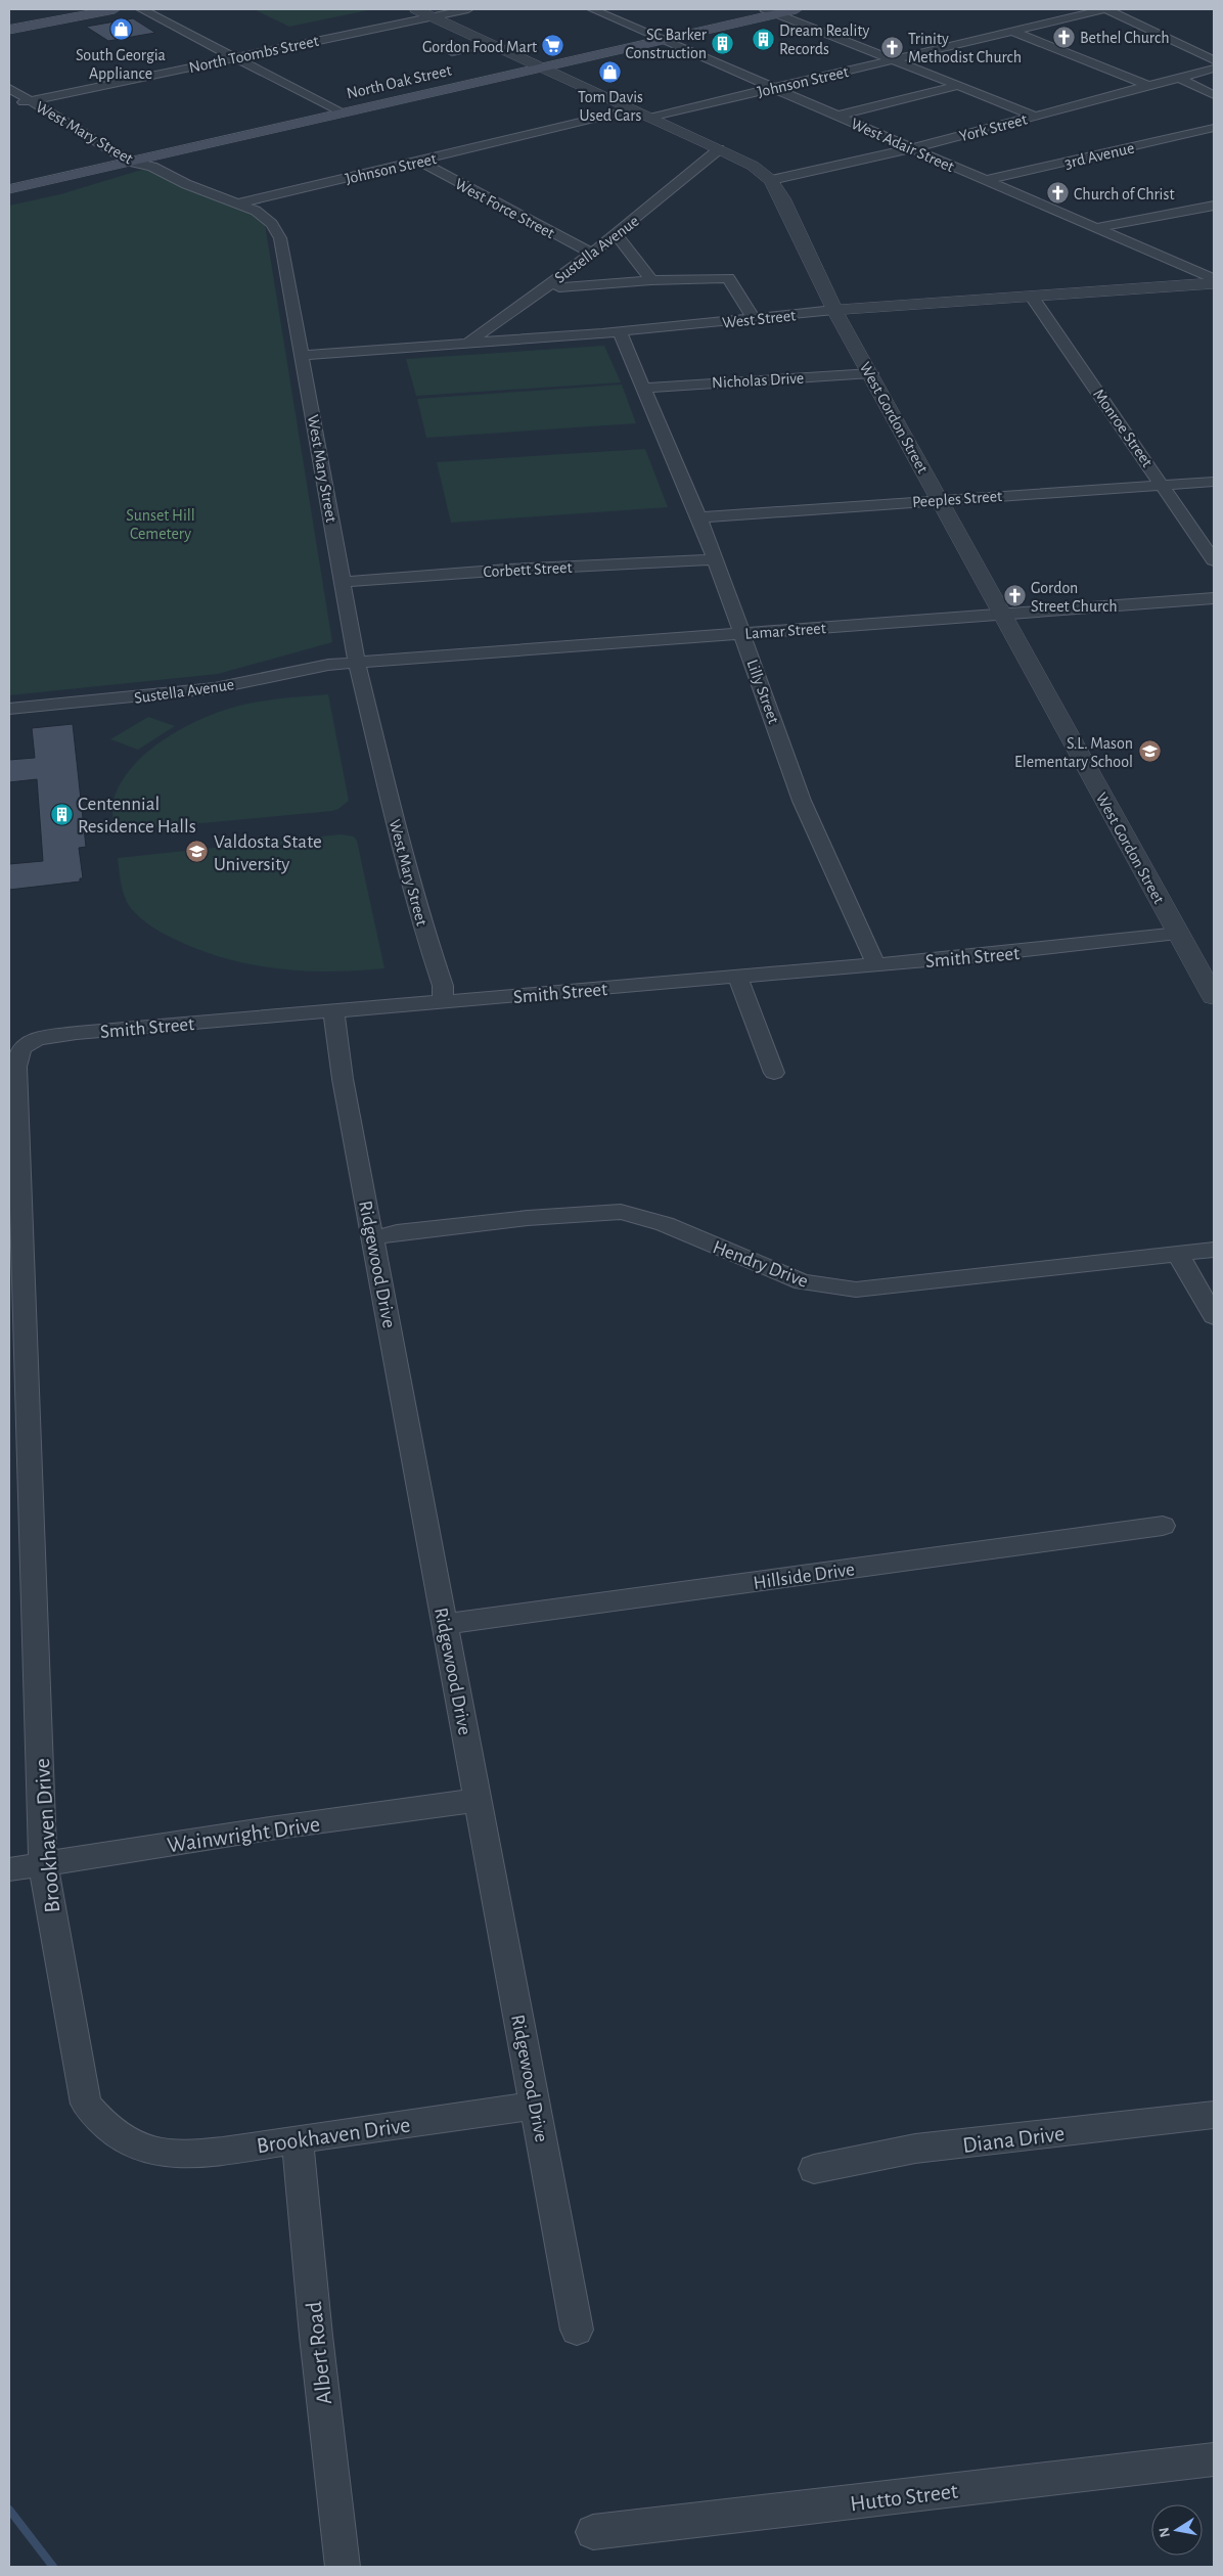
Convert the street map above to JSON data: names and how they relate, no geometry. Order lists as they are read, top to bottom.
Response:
{
  "streets": {
    "main road": ["North Oak Street"],
    "street": [
      "North Toombs Street",
      "Johnson Street",
      "York Street",
      "West Mary Street",
      "West Adair Street",
      "3rd Avenue",
      "West Force Street",
      "Sustella Avenue",
      "West Street",
      "Nicholas Drive",
      "West Gordon Street",
      "Monroe Street",
      "Peeples Street",
      "Corbett Street",
      "Lamar Street",
      "Lilly Street",
      "Smith Street",
      "Hendry Drive",
      "Ridgewood Drive",
      "Hillside Drive",
      "Wainwright Drive",
      "Brookhaven Drive",
      "Diana Drive",
      "Albert Road",
      "Hutto Street"
    ]
  },
  "crossings": [
    ["North Toombs Street", "West Mary Street"],
    ["North Toombs Street", "West Gordon Street"],
    ["North Oak Street", "West Mary Street"],
    ["North Oak Street", "West Adair Street"],
    ["North Oak Street", "West Gordon Street"],
    ["Johnson Street", "West Mary Street"],
    ["Johnson Street", "West Adair Street"],
    ["Johnson Street", "West Force Street"],
    ["Johnson Street", "West Gordon Street"],
    ["York Street", "West Adair Street"],
    ["York Street", "West Gordon Street"],
    ["West Mary Street", "Sustella Avenue"],
    ["West Mary Street", "West Street"],
    ["West Mary Street", "Corbett Street"],
    ["West Mary Street", "Lamar Street"],
    ["West Mary Street", "Smith Street"],
    ["West Adair Street", "3rd Avenue"],
    ["West Force Street", "Sustella Avenue"],
    ["Sustella Avenue", "West Street"],
    ["Sustella Avenue", "West Gordon Street"],
    ["Sustella Avenue", "Lamar Street"],
    ["West Street", "West Gordon Street"],
    ["West Street", "Monroe Street"],
    ["West Street", "Lilly Street"],
    ["Nicholas Drive", "West Gordon Street"],
    ["Nicholas Drive", "Lilly Street"],
    ["West Gordon Street", "Peeples Street"],
    ["West Gordon Street", "Lamar Street"],
    ["West Gordon Street", "Smith Street"],
    ["Monroe Street", "Peeples Street"],
    ["Peeples Street", "Lilly Street"],
    ["Corbett Street", "Lilly Street"],
    ["Lamar Street", "Lilly Street"],
    ["Lilly Street", "Smith Street"],
    ["Smith Street", "Ridgewood Drive"],
    ["Smith Street", "Brookhaven Drive"],
    ["Hendry Drive", "Ridgewood Drive"],
    ["Ridgewood Drive", "Hillside Drive"],
    ["Ridgewood Drive", "Wainwright Drive"],
    ["Ridgewood Drive", "Brookhaven Drive"],
    ["Wainwright Drive", "Brookhaven Drive"],
    ["Brookhaven Drive", "Albert Road"]
  ],
  "parks": ["Sunset Hill Cemetery"],
  "places": {
    "shop": ["South Georgia Appliance", "Tom Davis Used Cars"],
    "church": [
      "Bethel Church",
      "Trinity Methodist Church",
      "Church of Christ",
      "Gordon Street Church"
    ],
    "building": ["Dream Reality Records", "SC Barker Construction", "Centennial Residence Halls"],
    "supermarket": ["Gordon Food Mart"],
    "school or university": ["S.L. Mason Elementary School", "Valdosta State University"]
  },
  "north": "left"
}
